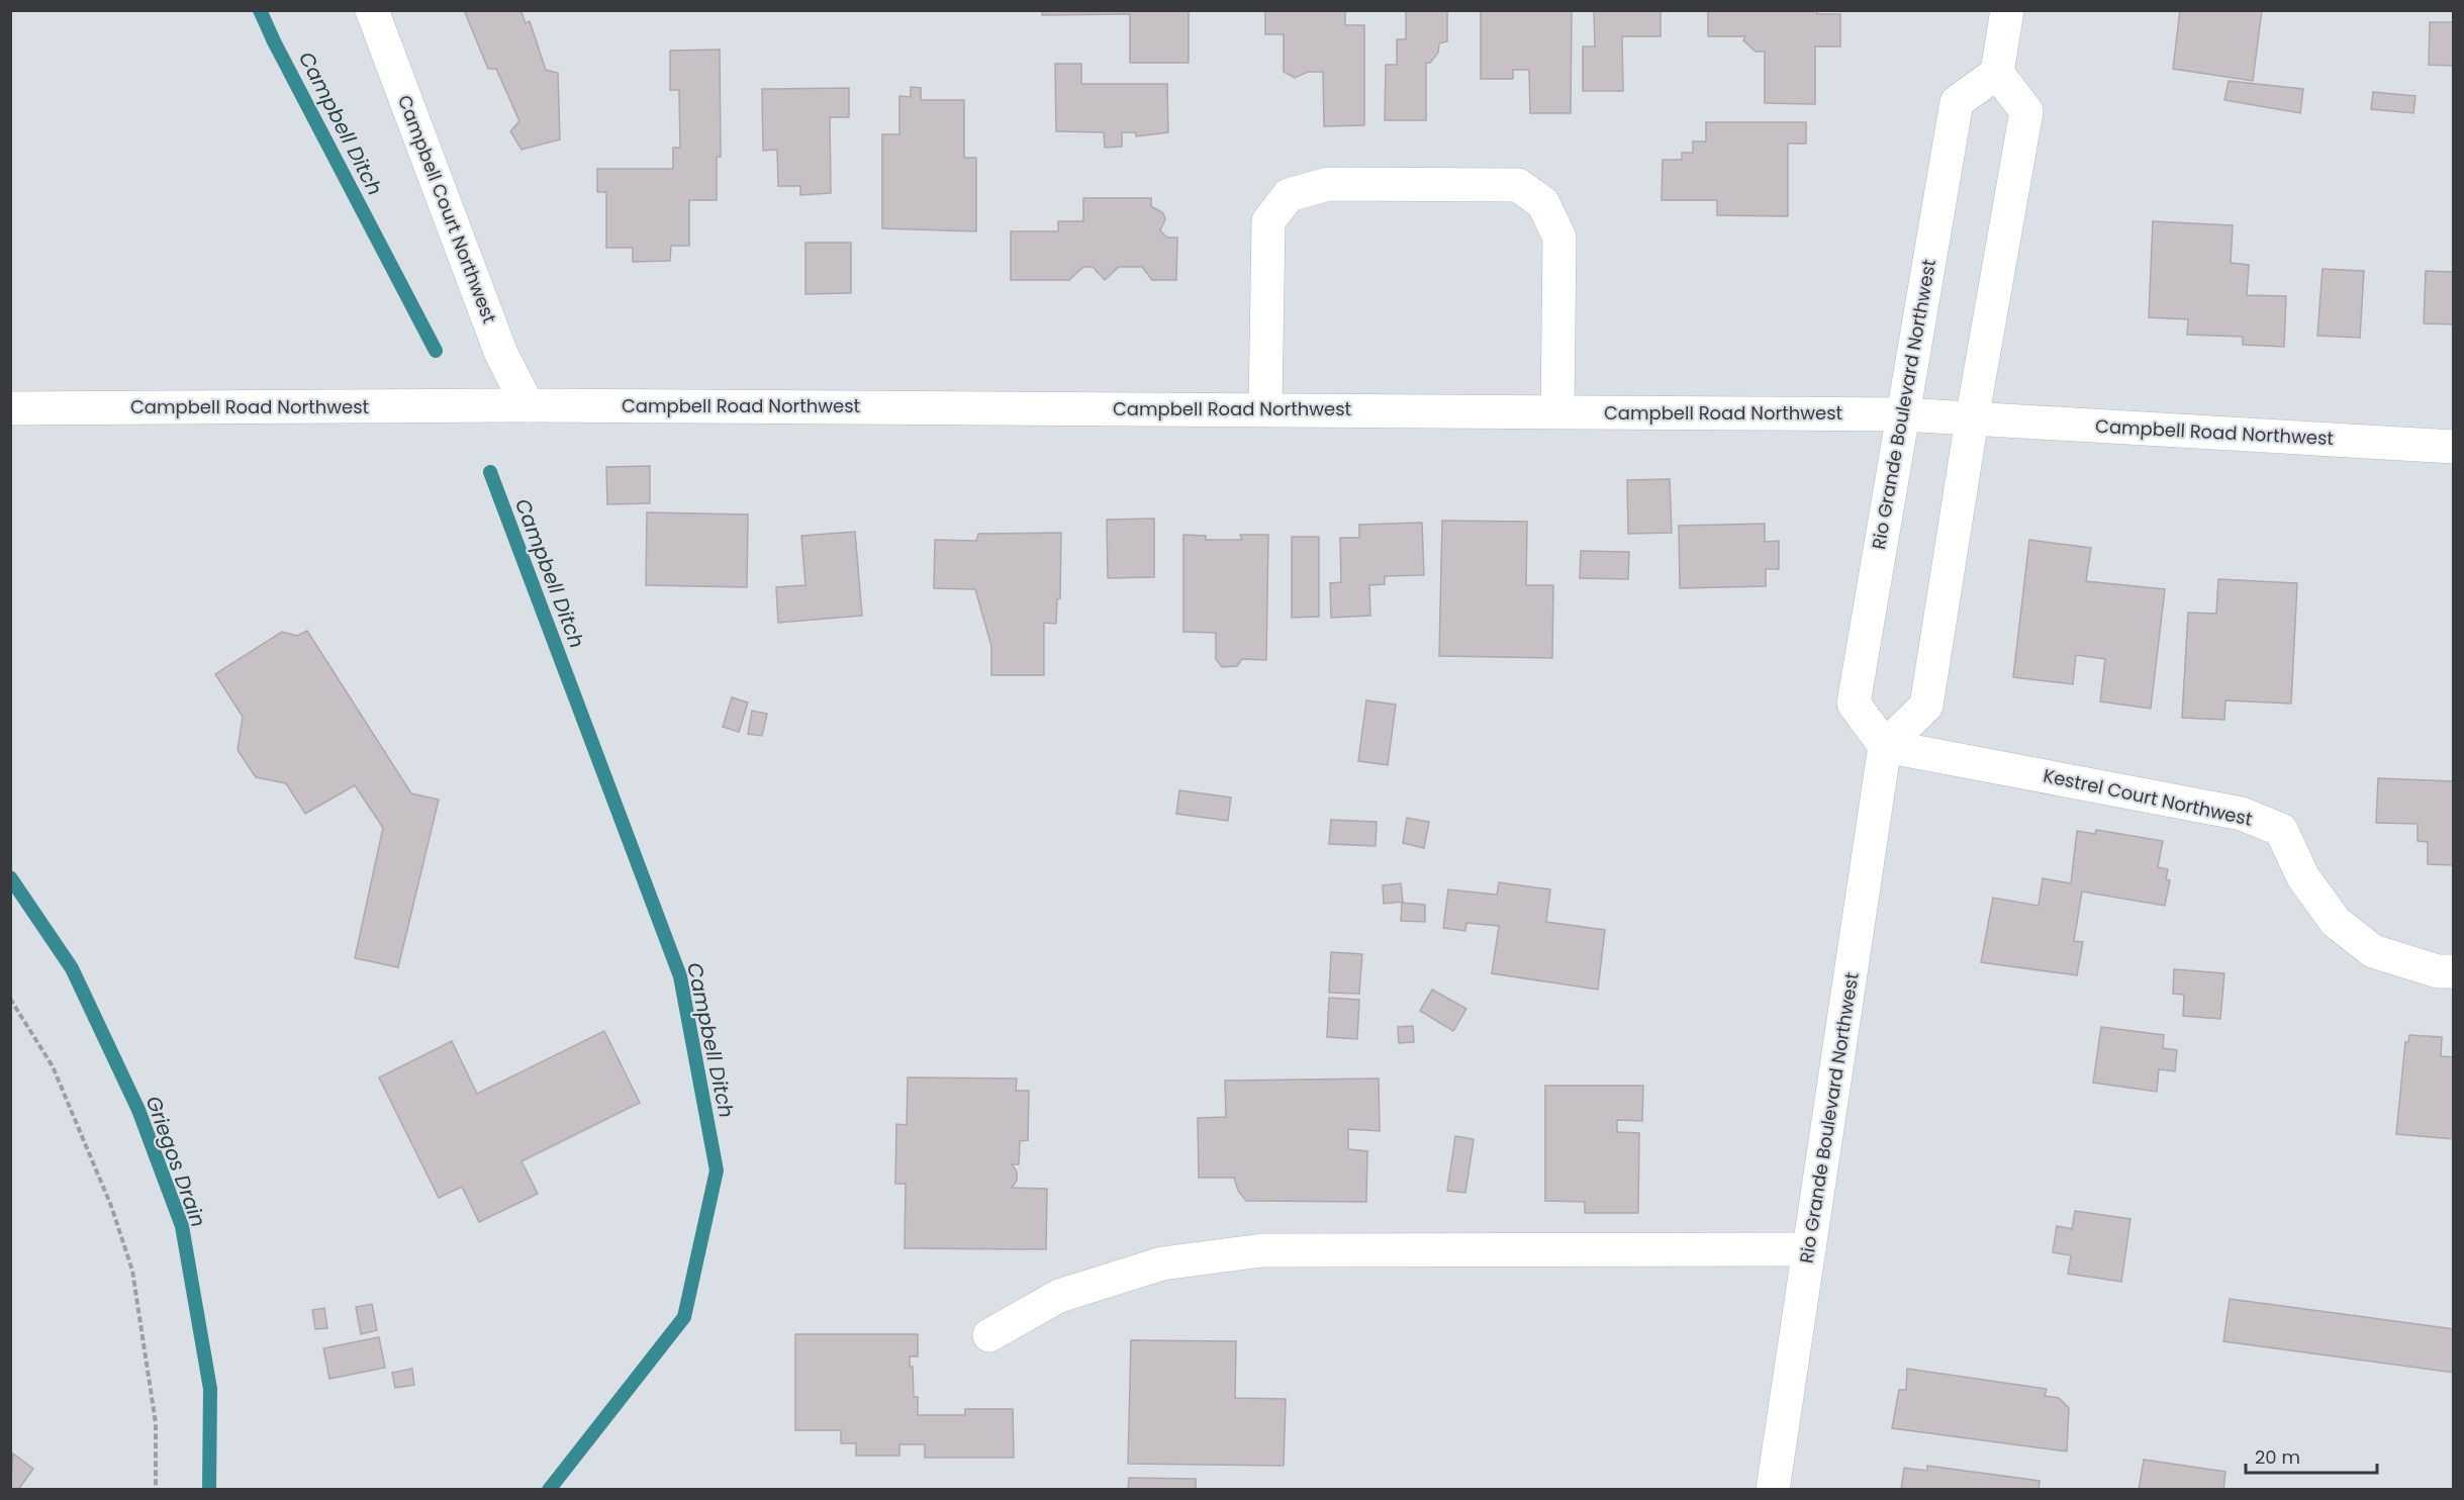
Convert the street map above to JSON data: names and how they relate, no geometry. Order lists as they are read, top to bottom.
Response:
{
  "streets": {
    "street": [
      "Campbell Court Northwest",
      "Rio Grande Boulevard Northwest",
      "Campbell Road Northwest",
      "Kestrel Court Northwest"
    ]
  },
  "crossings": [
    ["Campbell Court Northwest", "Campbell Road Northwest"],
    ["Rio Grande Boulevard Northwest", "Campbell Road Northwest"],
    ["Rio Grande Boulevard Northwest", "Kestrel Court Northwest"]
  ],
  "water": ["Campbell Ditch", "Griegos Drain"],
  "scale_bar": "20 m"
}
